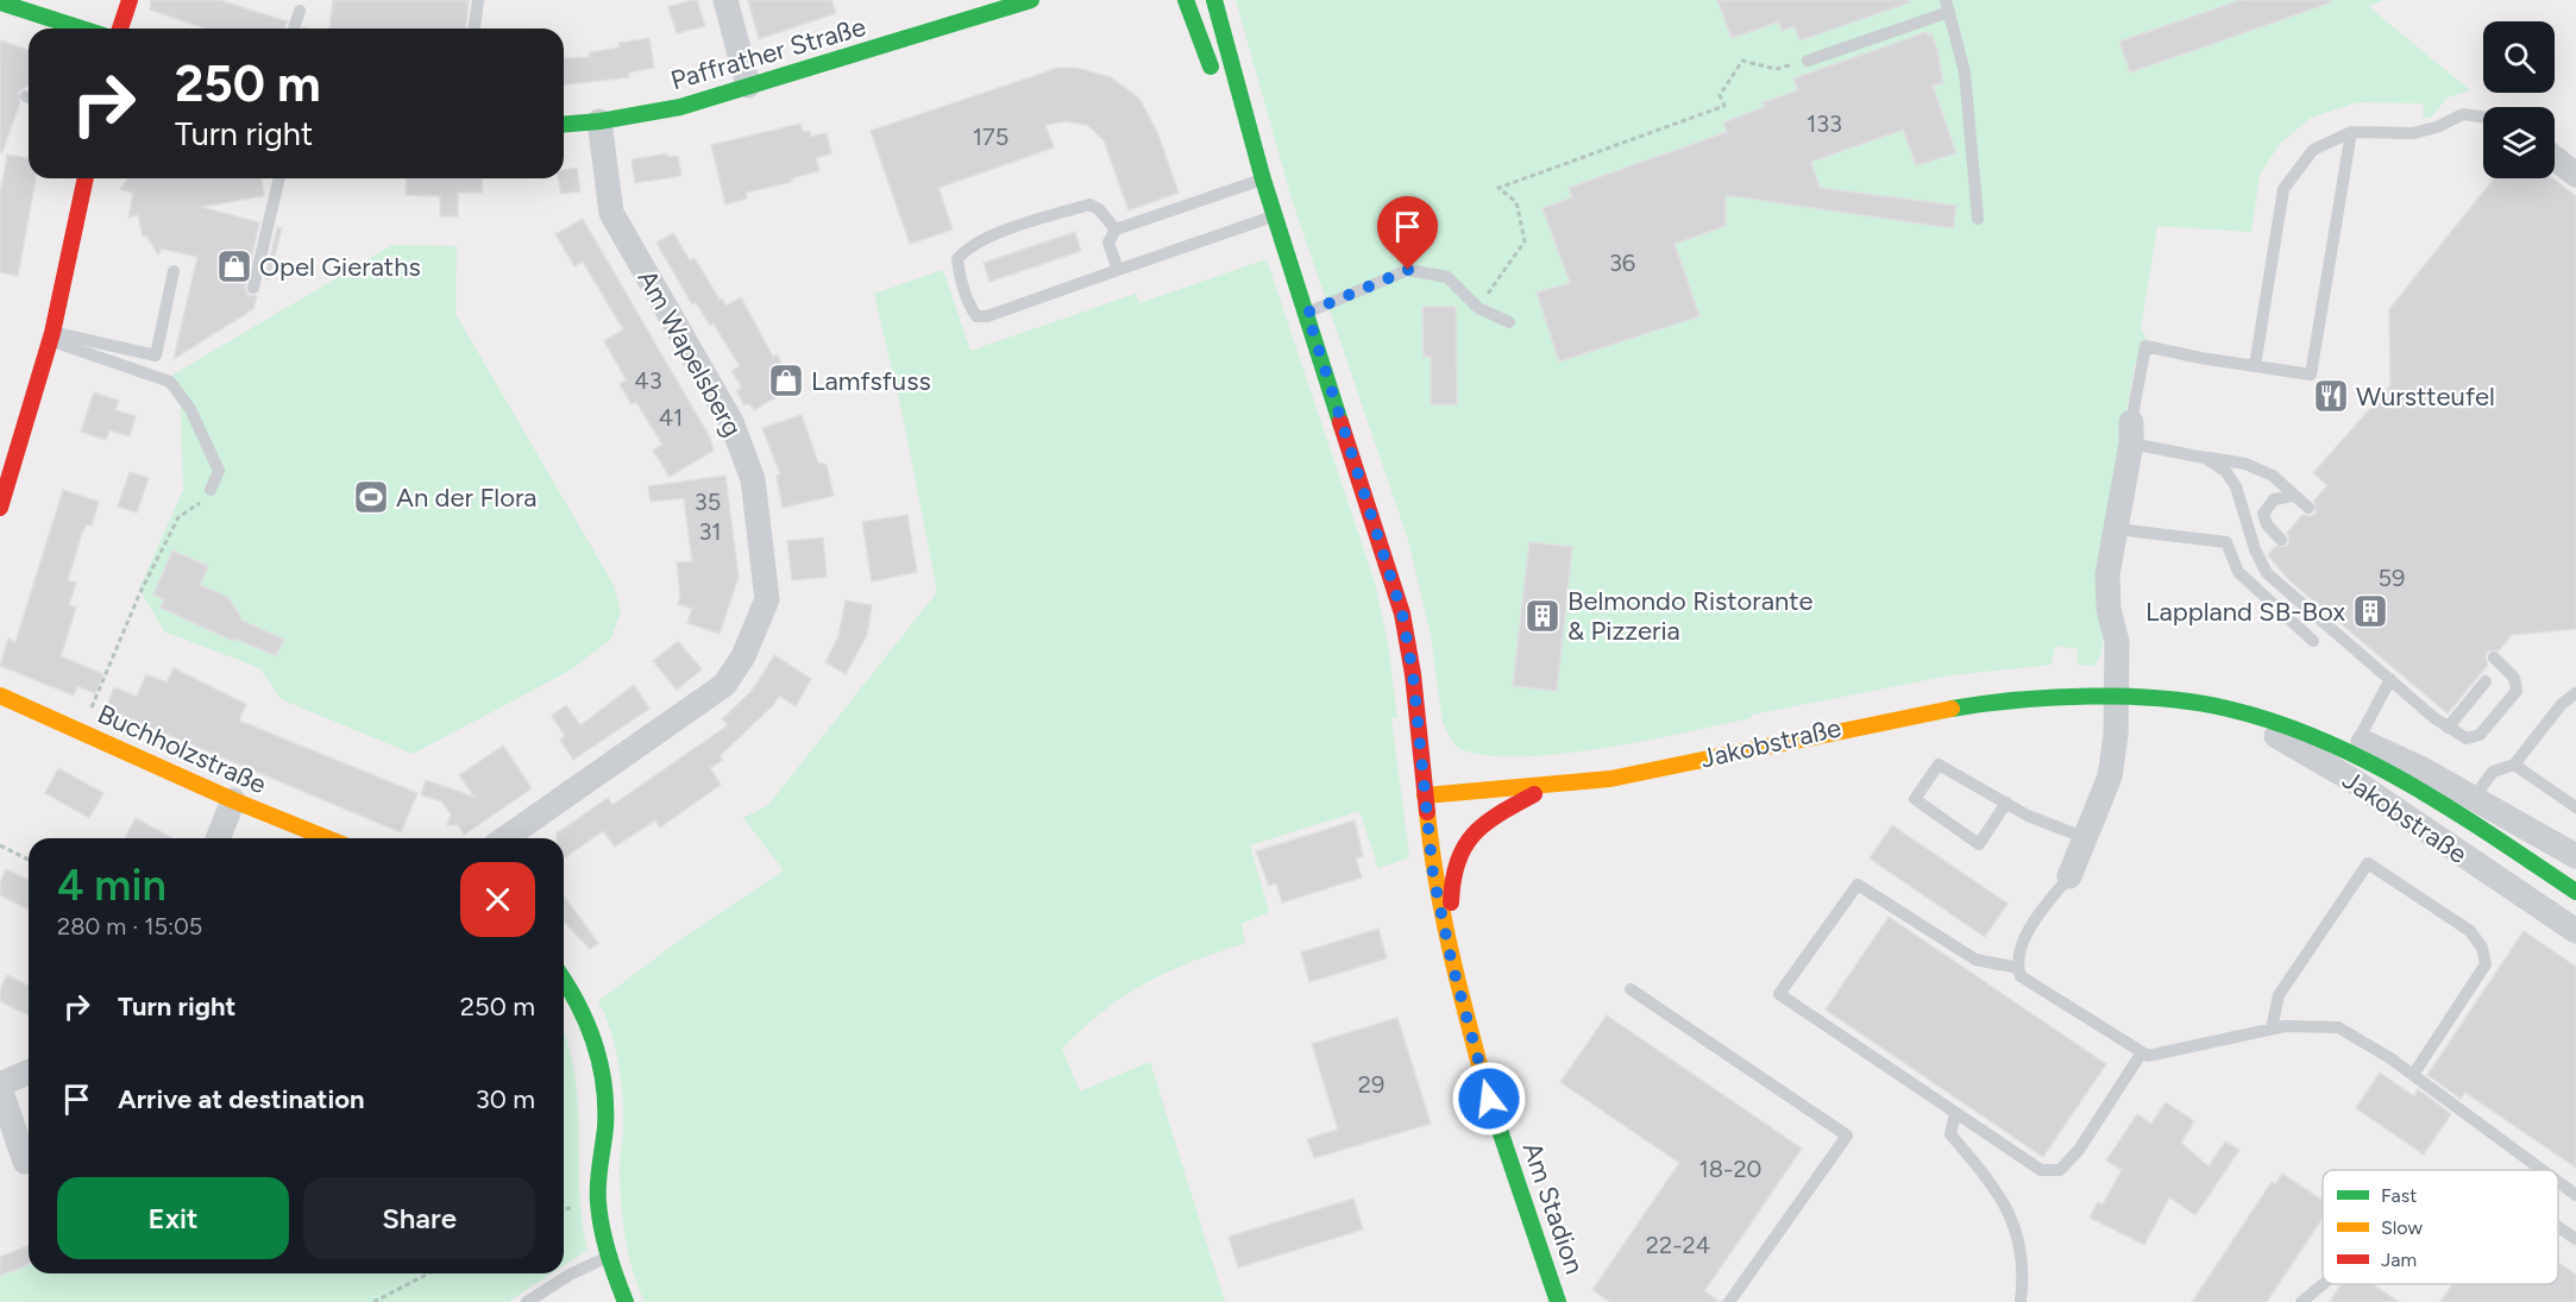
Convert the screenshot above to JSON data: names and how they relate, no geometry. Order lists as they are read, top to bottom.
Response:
{
  "streets": {
    "main road": [
      "Paffrather Straße",
      "Jakobstraße",
      "Buchholzstraße",
      "Am Stadion"
    ],
    "street": ["Am Wapelsberg"]
  },
  "crossings": [
    ["Paffrather Straße", "Am Wapelsberg"],
    ["Jakobstraße", "Am Stadion"]
  ],
  "places": {
    "shop": ["Opel Gieraths", "Lamfsfuss"],
    "restaurant": ["Wurstteufel"],
    "sports": ["An der Flora"],
    "building": ["Lappland SB-Box", "Belmondo Ristorante & Pizzeria"]
  },
  "house_numbers": [
    "133",
    "175",
    "36",
    "43",
    "41",
    "35",
    "31",
    "59",
    "29",
    "18-20",
    "22-24"
  ],
  "legend": ["Fast", "Slow", "Jam"],
  "page": {
    "turn": ["250 m", "Turn right"],
    "heading": ["4 min", "280 m · 15:05"],
    "list": [
      {
        "name": "Turn right",
        "value": "250 m"
      },
      {
        "name": "Arrive at destination",
        "value": "30 m"
      }
    ],
    "buttons": ["Exit", "Share"]
  }
}
